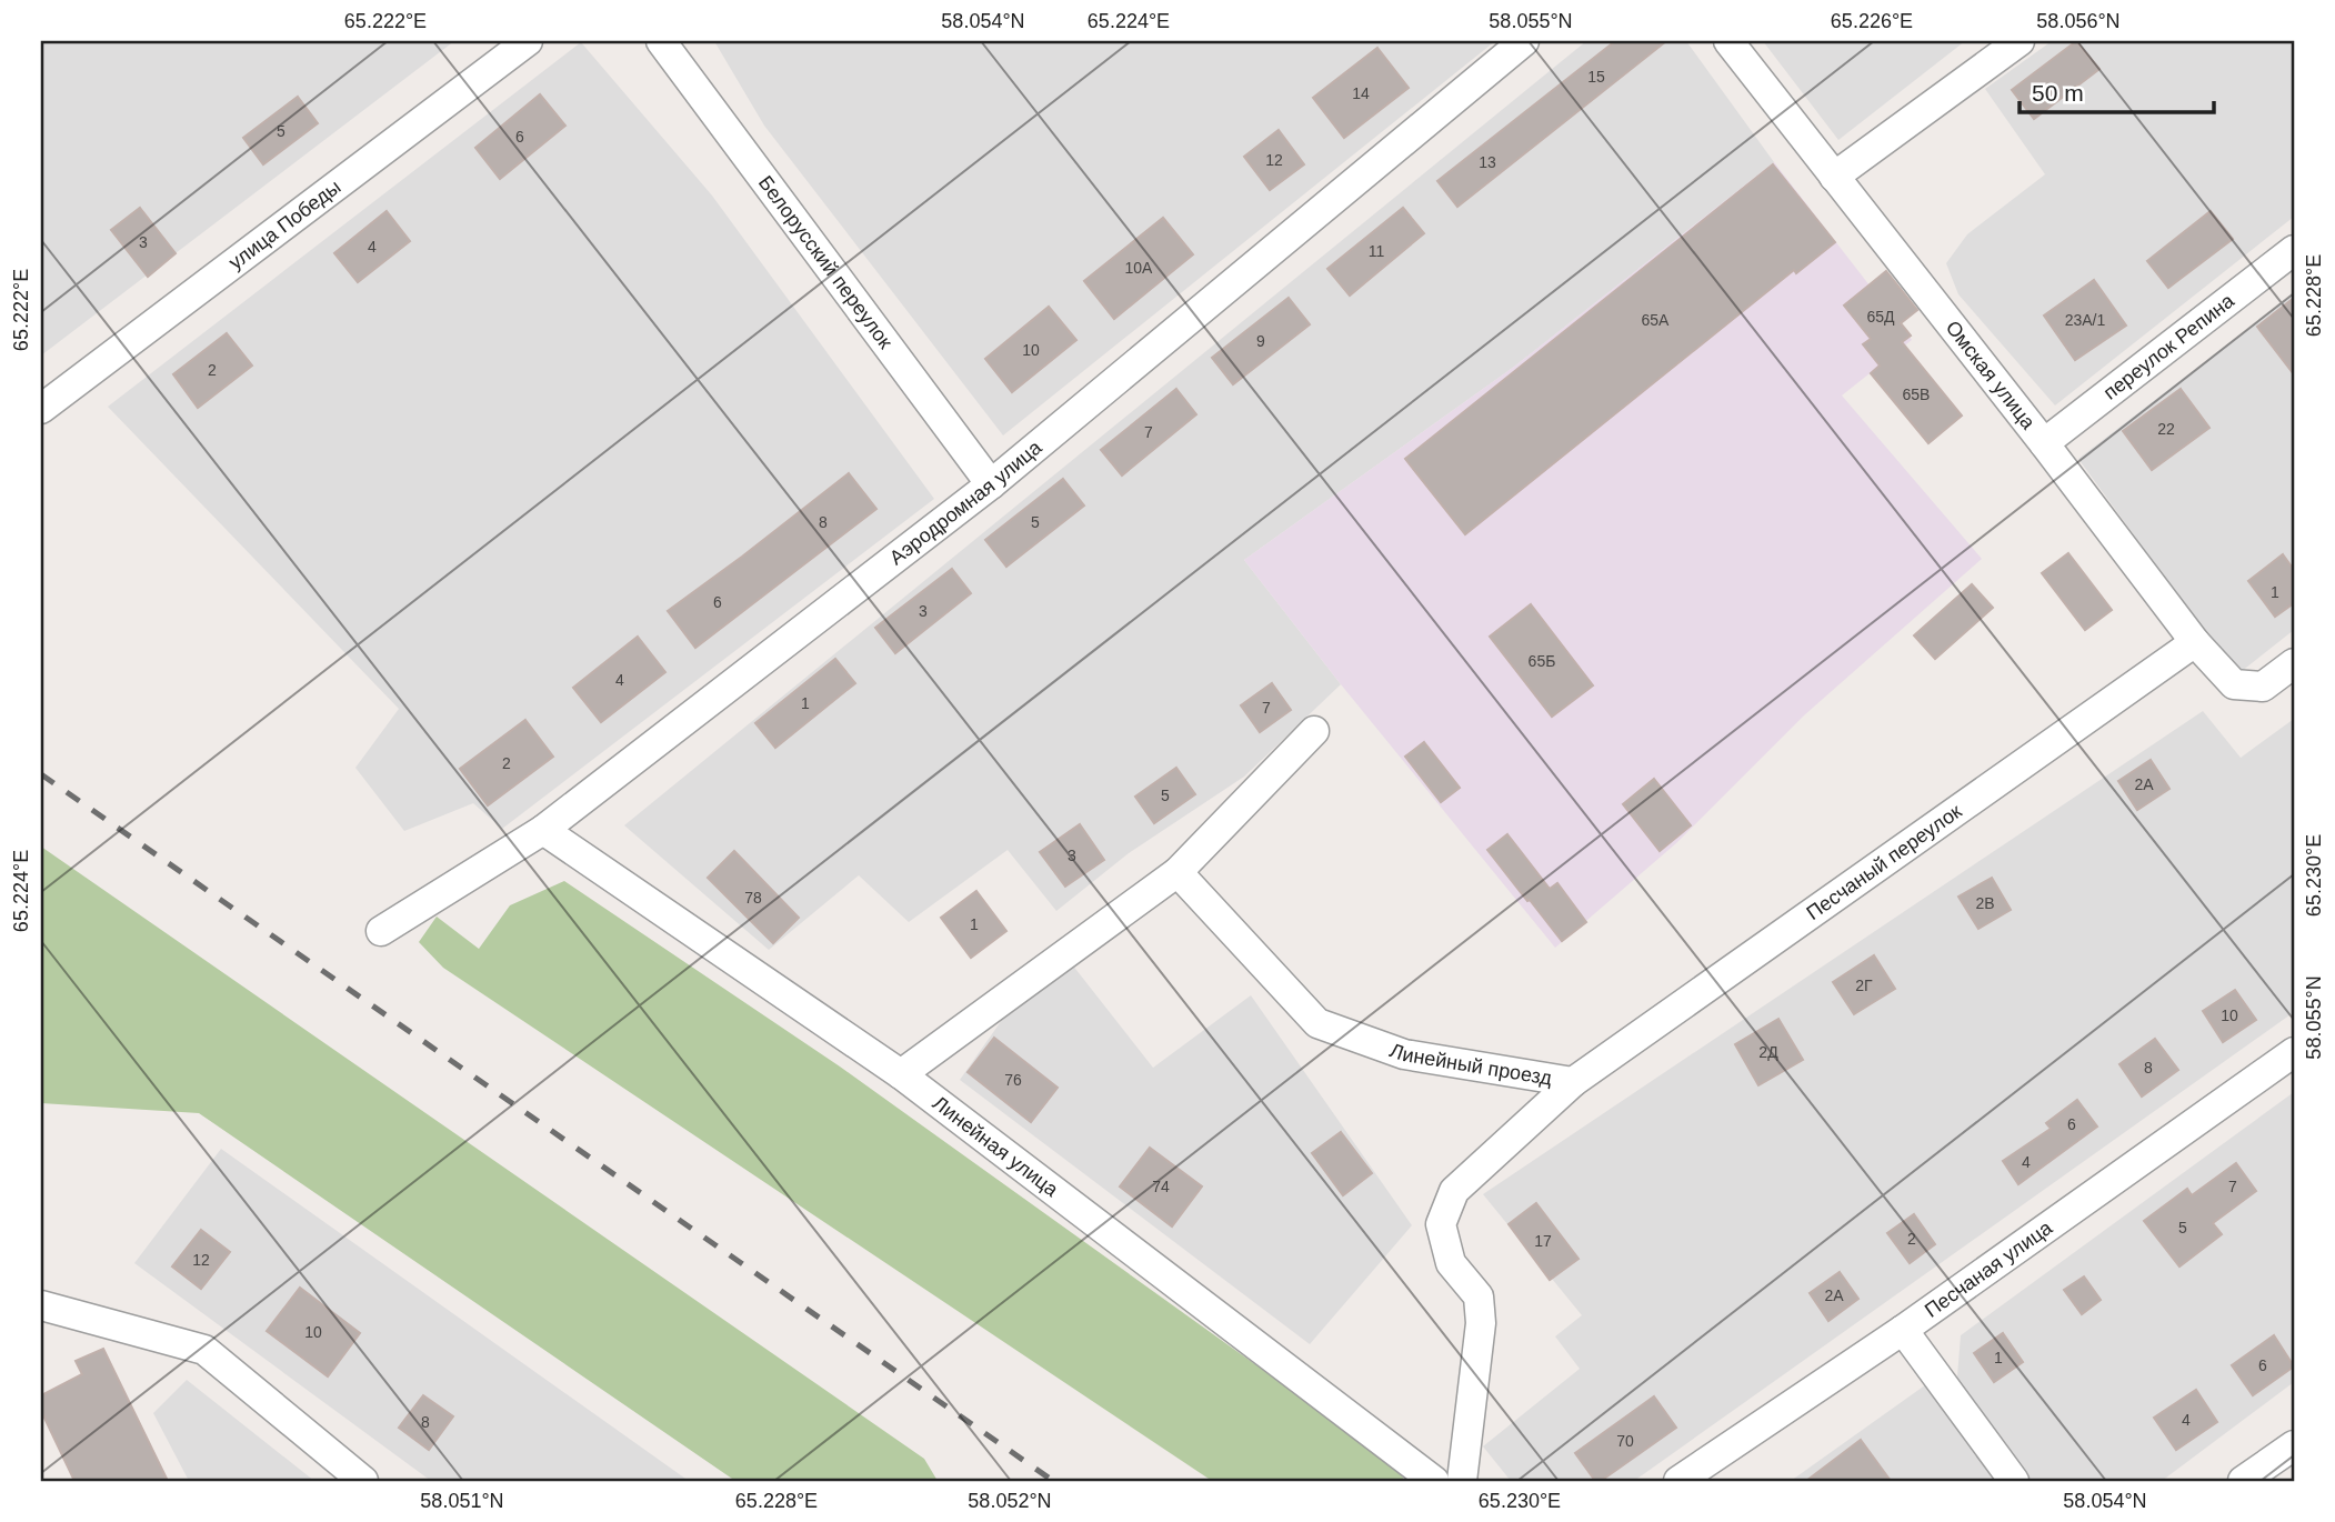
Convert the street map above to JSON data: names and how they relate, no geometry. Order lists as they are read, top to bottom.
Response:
{
  "streets": {
    "street": [
      "улица Победы",
      "Белорусский переулок",
      "переулок Репина",
      "Омская улица",
      "Аэродромная улица",
      "Песчаный переулок",
      "Линейный проезд",
      "Линейная улица",
      "Песчаная улица"
    ]
  },
  "crossings": [
    ["Белорусский переулок", "Аэродромная улица"],
    ["переулок Репина", "Омская улица"],
    ["Омская улица", "Песчаный переулок"],
    ["Аэродромная улица", "Линейная улица"],
    ["Песчаный переулок", "Линейный проезд"]
  ],
  "house_numbers": [
    "15",
    "14",
    "5",
    "6",
    "12",
    "13",
    "3",
    "4",
    "11",
    "10А",
    "65Д",
    "65А",
    "23А/1",
    "9",
    "10",
    "2",
    "65В",
    "22",
    "7",
    "8",
    "5",
    "1",
    "6",
    "3",
    "65Б",
    "4",
    "1",
    "7",
    "2",
    "2А",
    "5",
    "3",
    "78",
    "2В",
    "1",
    "2Г",
    "10",
    "2Д",
    "8",
    "76",
    "6",
    "4",
    "74",
    "7",
    "5",
    "2",
    "17",
    "12",
    "2А",
    "10",
    "1",
    "6",
    "4",
    "8",
    "70"
  ],
  "scale_bar": "50 m",
  "coordinates": [
    "65.222°E",
    "58.054°N",
    "65.224°E",
    "58.055°N",
    "65.226°E",
    "58.056°N",
    "65.228°E",
    "65.230°E",
    "58.051°N",
    "58.052°N"
  ]
}
